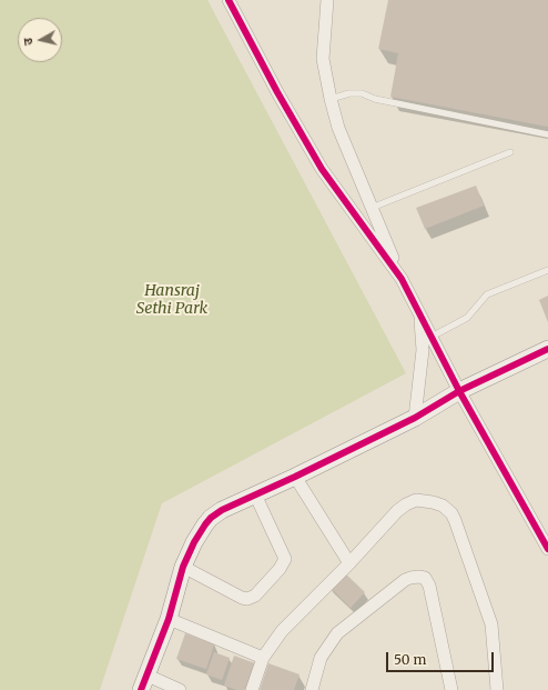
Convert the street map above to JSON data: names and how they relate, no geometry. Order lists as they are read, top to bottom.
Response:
{
  "parks": ["Hansraj Sethi Park"],
  "scale_bar": "50 m",
  "north": "left"
}
